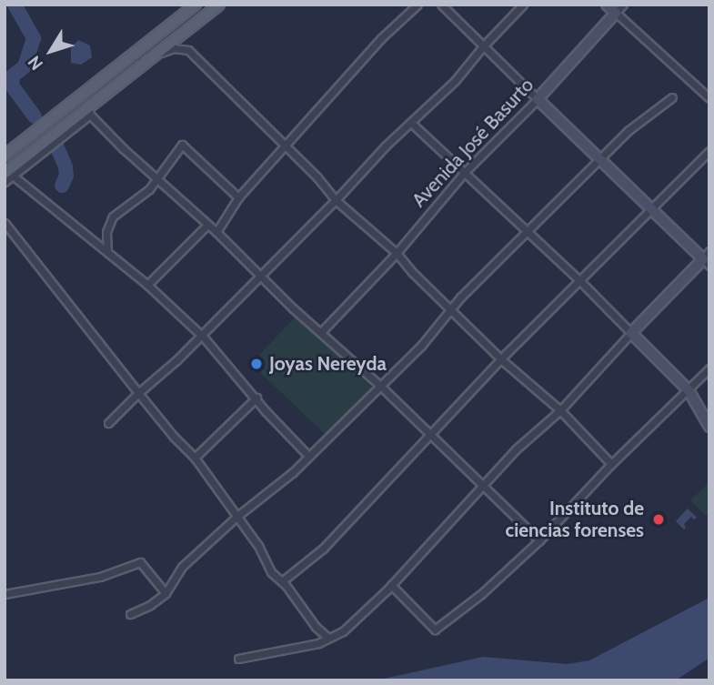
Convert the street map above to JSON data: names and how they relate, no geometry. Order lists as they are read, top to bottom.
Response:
{
  "streets": {
    "street": ["Avenida José Basurto"]
  },
  "places": ["Joyas Nereyda", "Instituto de ciencias forenses"],
  "north": "bottom left"
}
